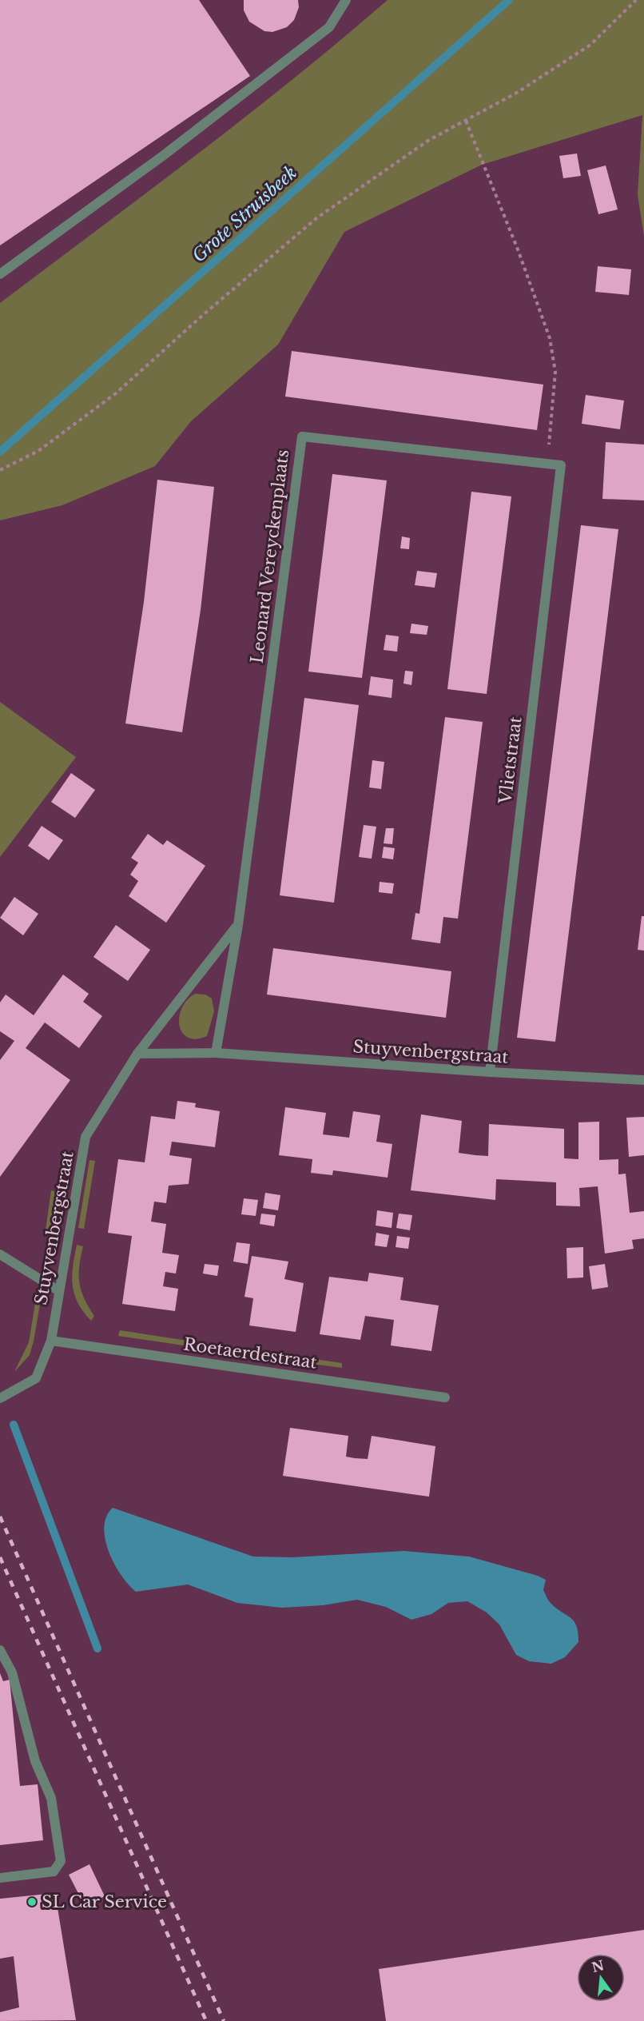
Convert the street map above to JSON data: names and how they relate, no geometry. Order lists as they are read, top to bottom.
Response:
{
  "streets": {
    "street": [
      "Leonard Vereyckenplaats",
      "Vlietstraat",
      "Stuyvenbergstraat",
      "Roetaerdestraat"
    ]
  },
  "crossings": [
    ["Leonard Vereyckenplaats", "Vlietstraat"],
    ["Leonard Vereyckenplaats", "Stuyvenbergstraat"],
    ["Vlietstraat", "Stuyvenbergstraat"],
    ["Stuyvenbergstraat", "Roetaerdestraat"]
  ],
  "water": ["Grote Struisbeek"],
  "places": ["SL Car Service"],
  "north": "top"
}
